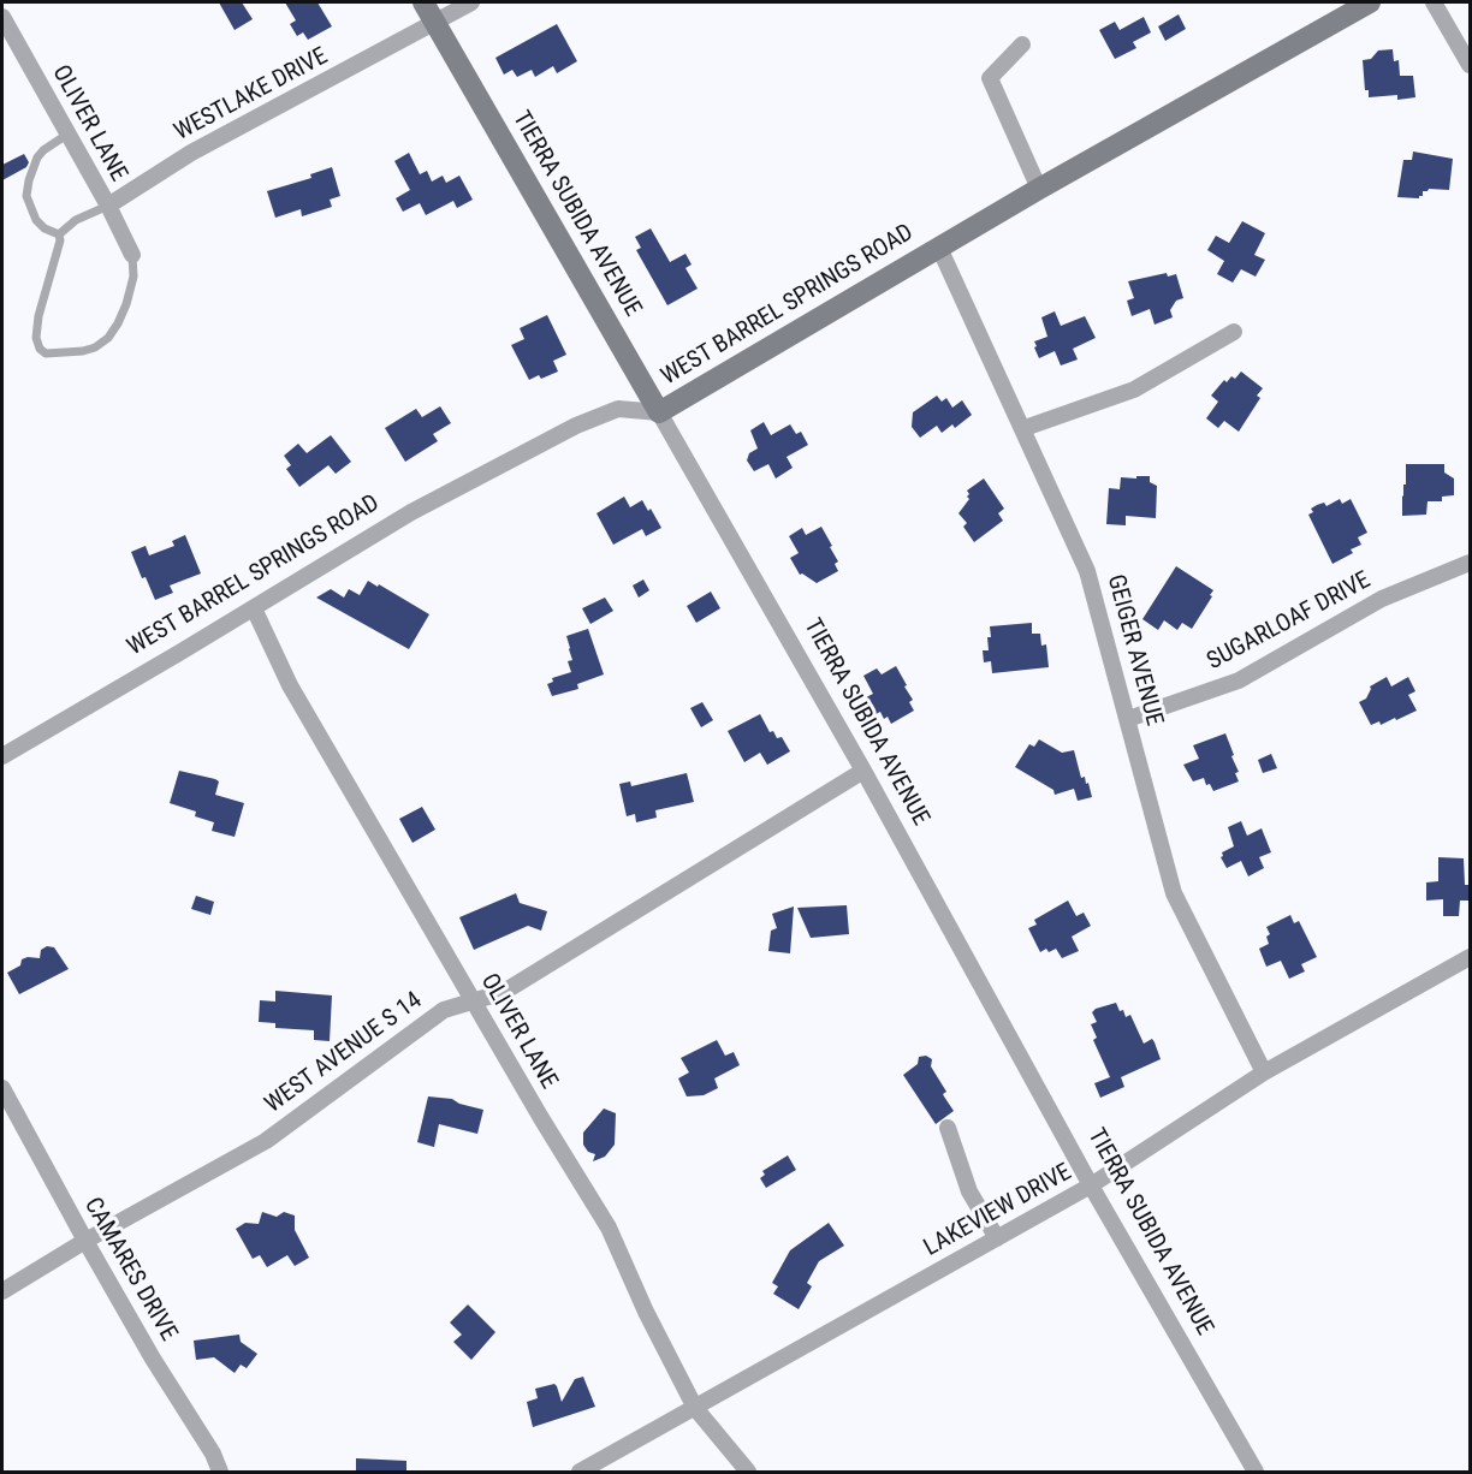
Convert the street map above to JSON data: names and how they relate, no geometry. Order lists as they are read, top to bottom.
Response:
{
  "streets": {
    "street": [
      "WESTLAKE DRIVE",
      "OLIVER LANE",
      "TIERRA SUBIDA AVENUE",
      "WEST BARREL SPRINGS ROAD",
      "SUGARLOAF DRIVE",
      "GEIGER AVENUE",
      "WEST AVENUE S 14",
      "LAKEVIEW DRIVE",
      "CAMARES DRIVE"
    ]
  },
  "crossings": [
    ["WESTLAKE DRIVE", "OLIVER LANE"],
    ["WESTLAKE DRIVE", "TIERRA SUBIDA AVENUE"],
    ["OLIVER LANE", "WEST BARREL SPRINGS ROAD"],
    ["OLIVER LANE", "WEST AVENUE S 14"],
    ["OLIVER LANE", "LAKEVIEW DRIVE"],
    ["TIERRA SUBIDA AVENUE", "WEST BARREL SPRINGS ROAD"],
    ["TIERRA SUBIDA AVENUE", "WEST AVENUE S 14"],
    ["TIERRA SUBIDA AVENUE", "LAKEVIEW DRIVE"],
    ["WEST BARREL SPRINGS ROAD", "GEIGER AVENUE"],
    ["SUGARLOAF DRIVE", "GEIGER AVENUE"],
    ["GEIGER AVENUE", "LAKEVIEW DRIVE"],
    ["WEST AVENUE S 14", "CAMARES DRIVE"]
  ]
}
